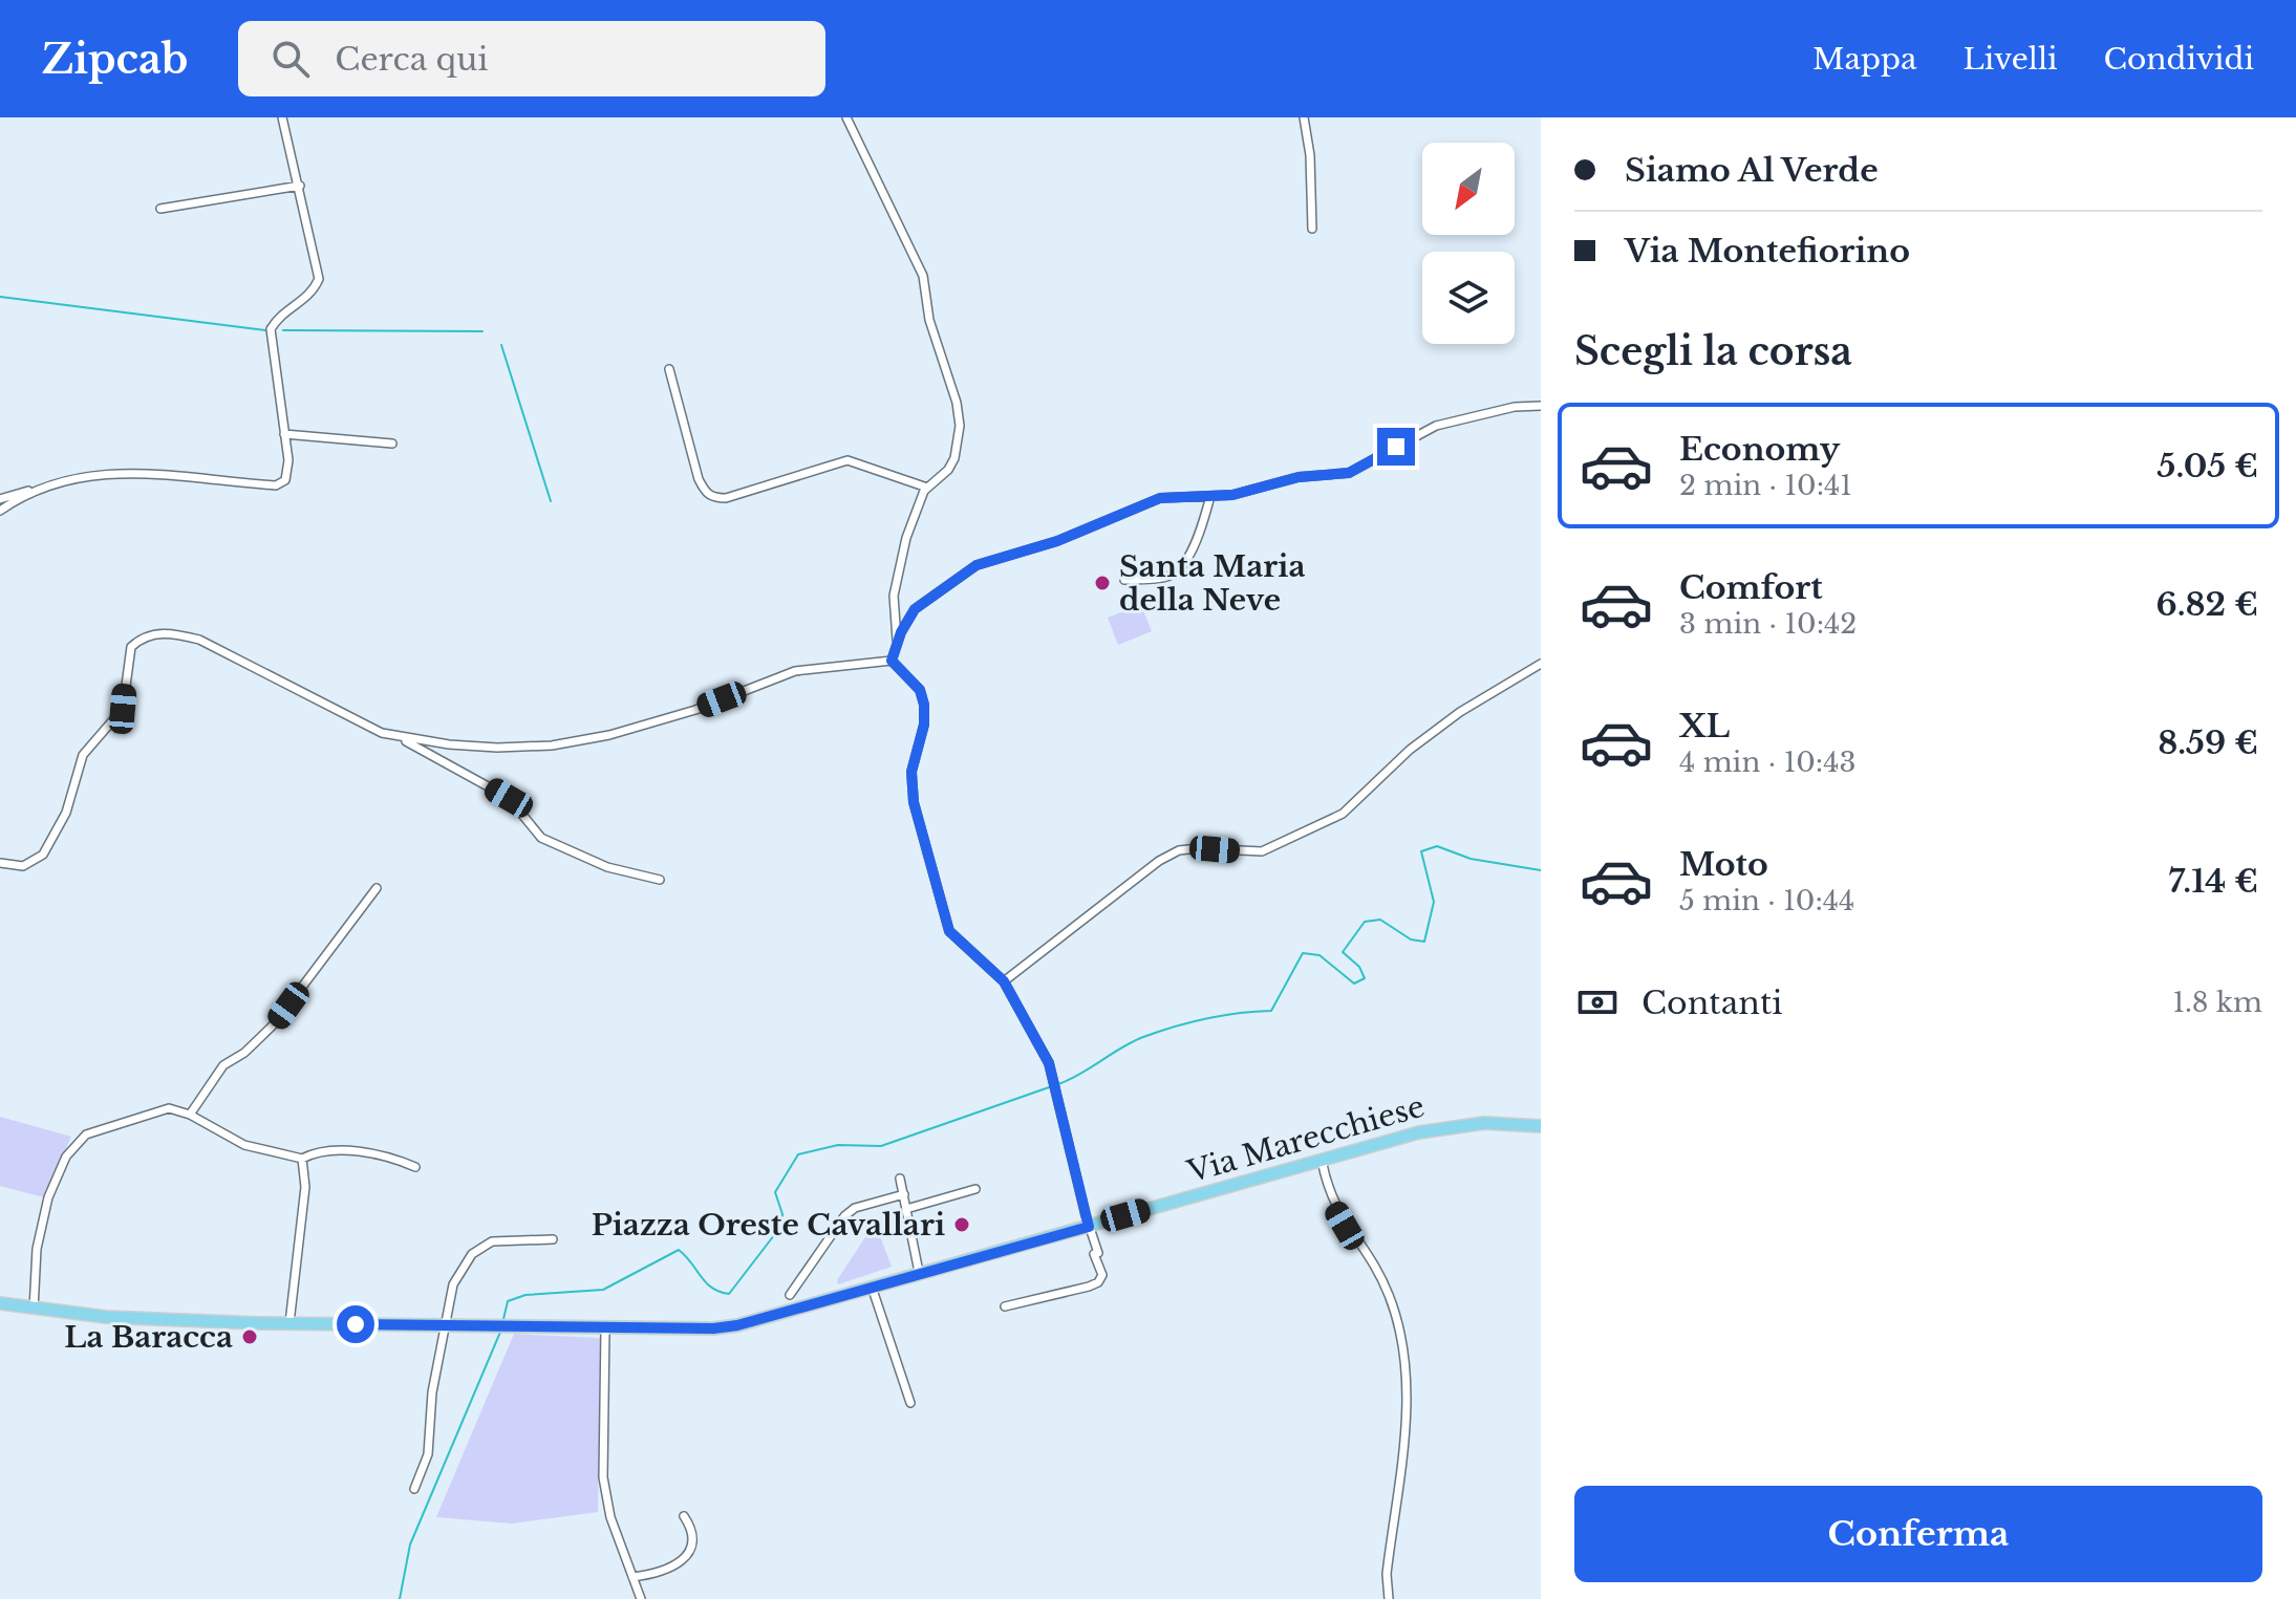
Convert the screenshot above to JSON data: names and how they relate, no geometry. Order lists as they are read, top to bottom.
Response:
{
  "streets": {
    "main road": ["Via Marecchiese"]
  },
  "places": ["Santa Maria della Neve", "Piazza Oreste Cavallari", "La Baracca"],
  "north": "bottom left",
  "page": {
    "header": "Zipcab",
    "search": "Cerca qui",
    "nav": ["Mappa", "Livelli", "Condividi"],
    "banner": ["Siamo Al Verde", "Via Montefiorino"],
    "heading": "Scegli la corsa",
    "list": [
      {
        "name": "Economy",
        "note": "2 min · 10:41",
        "value": "5.05 €"
      },
      {
        "name": "Comfort",
        "note": "3 min · 10:42",
        "value": "6.82 €"
      },
      {
        "name": "XL",
        "note": "4 min · 10:43",
        "value": "8.59 €"
      },
      {
        "name": "Moto",
        "note": "5 min · 10:44",
        "value": "7.14 €"
      }
    ],
    "pay": ["Contanti", "1.8 km"],
    "buttons": "Conferma"
  }
}
